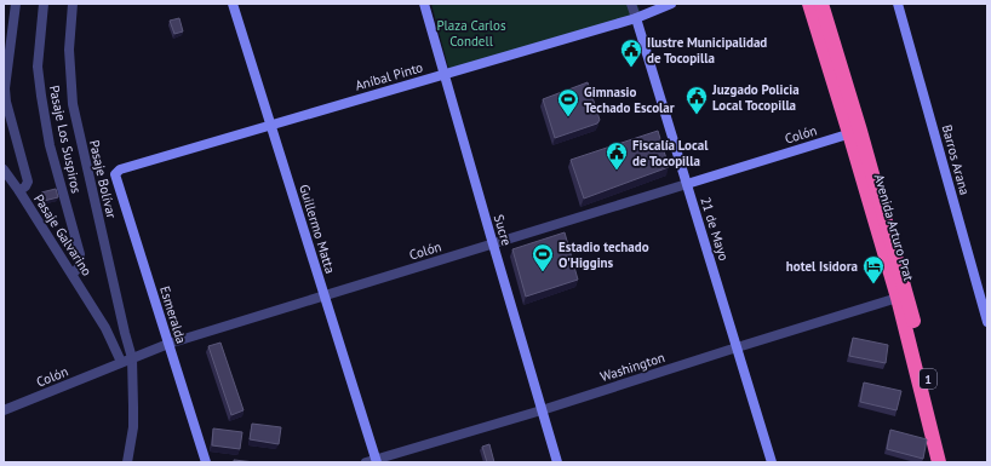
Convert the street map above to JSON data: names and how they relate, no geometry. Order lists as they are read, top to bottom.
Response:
{
  "streets": {
    "highway": ["Avenida Arturo Prat", "1"],
    "street": [
      "Aníbal Pinto",
      "Colón",
      "Pasaje Los Suspiros",
      "Barros Arana",
      "Pasaje Bolívar",
      "Guillermo Matta",
      "21 de Mayo",
      "Sucre",
      "Pasaje Galvarino",
      "Esmeralda",
      "Washington"
    ]
  },
  "crossings": [
    ["Aníbal Pinto", "Guillermo Matta"],
    ["Aníbal Pinto", "21 de Mayo"],
    ["Aníbal Pinto", "Sucre"],
    ["Aníbal Pinto", "Esmeralda"],
    ["Colón", "Pasaje Bolívar"],
    ["Colón", "Avenida Arturo Prat"],
    ["Colón", "Guillermo Matta"],
    ["Colón", "21 de Mayo"],
    ["Colón", "Sucre"],
    ["Colón", "Pasaje Galvarino"],
    ["Colón", "Esmeralda"],
    ["Pasaje Los Suspiros", "Pasaje Galvarino"],
    ["Avenida Arturo Prat", "Washington"],
    ["Guillermo Matta", "Washington"],
    ["21 de Mayo", "Washington"],
    ["Sucre", "Washington"]
  ],
  "parks": ["Plaza Carlos Condell"],
  "places": {
    "public building": ["Ilustre Municipalidad de Tocopilla", "Juzgado Policia Local Tocopilla", "Fiscalía Local de Tocopilla"],
    "sports": ["Gimnasio Techado Escolar", "Estadio techado O'Higgins"],
    "hotel": ["hotel Isidora"]
  }
}
